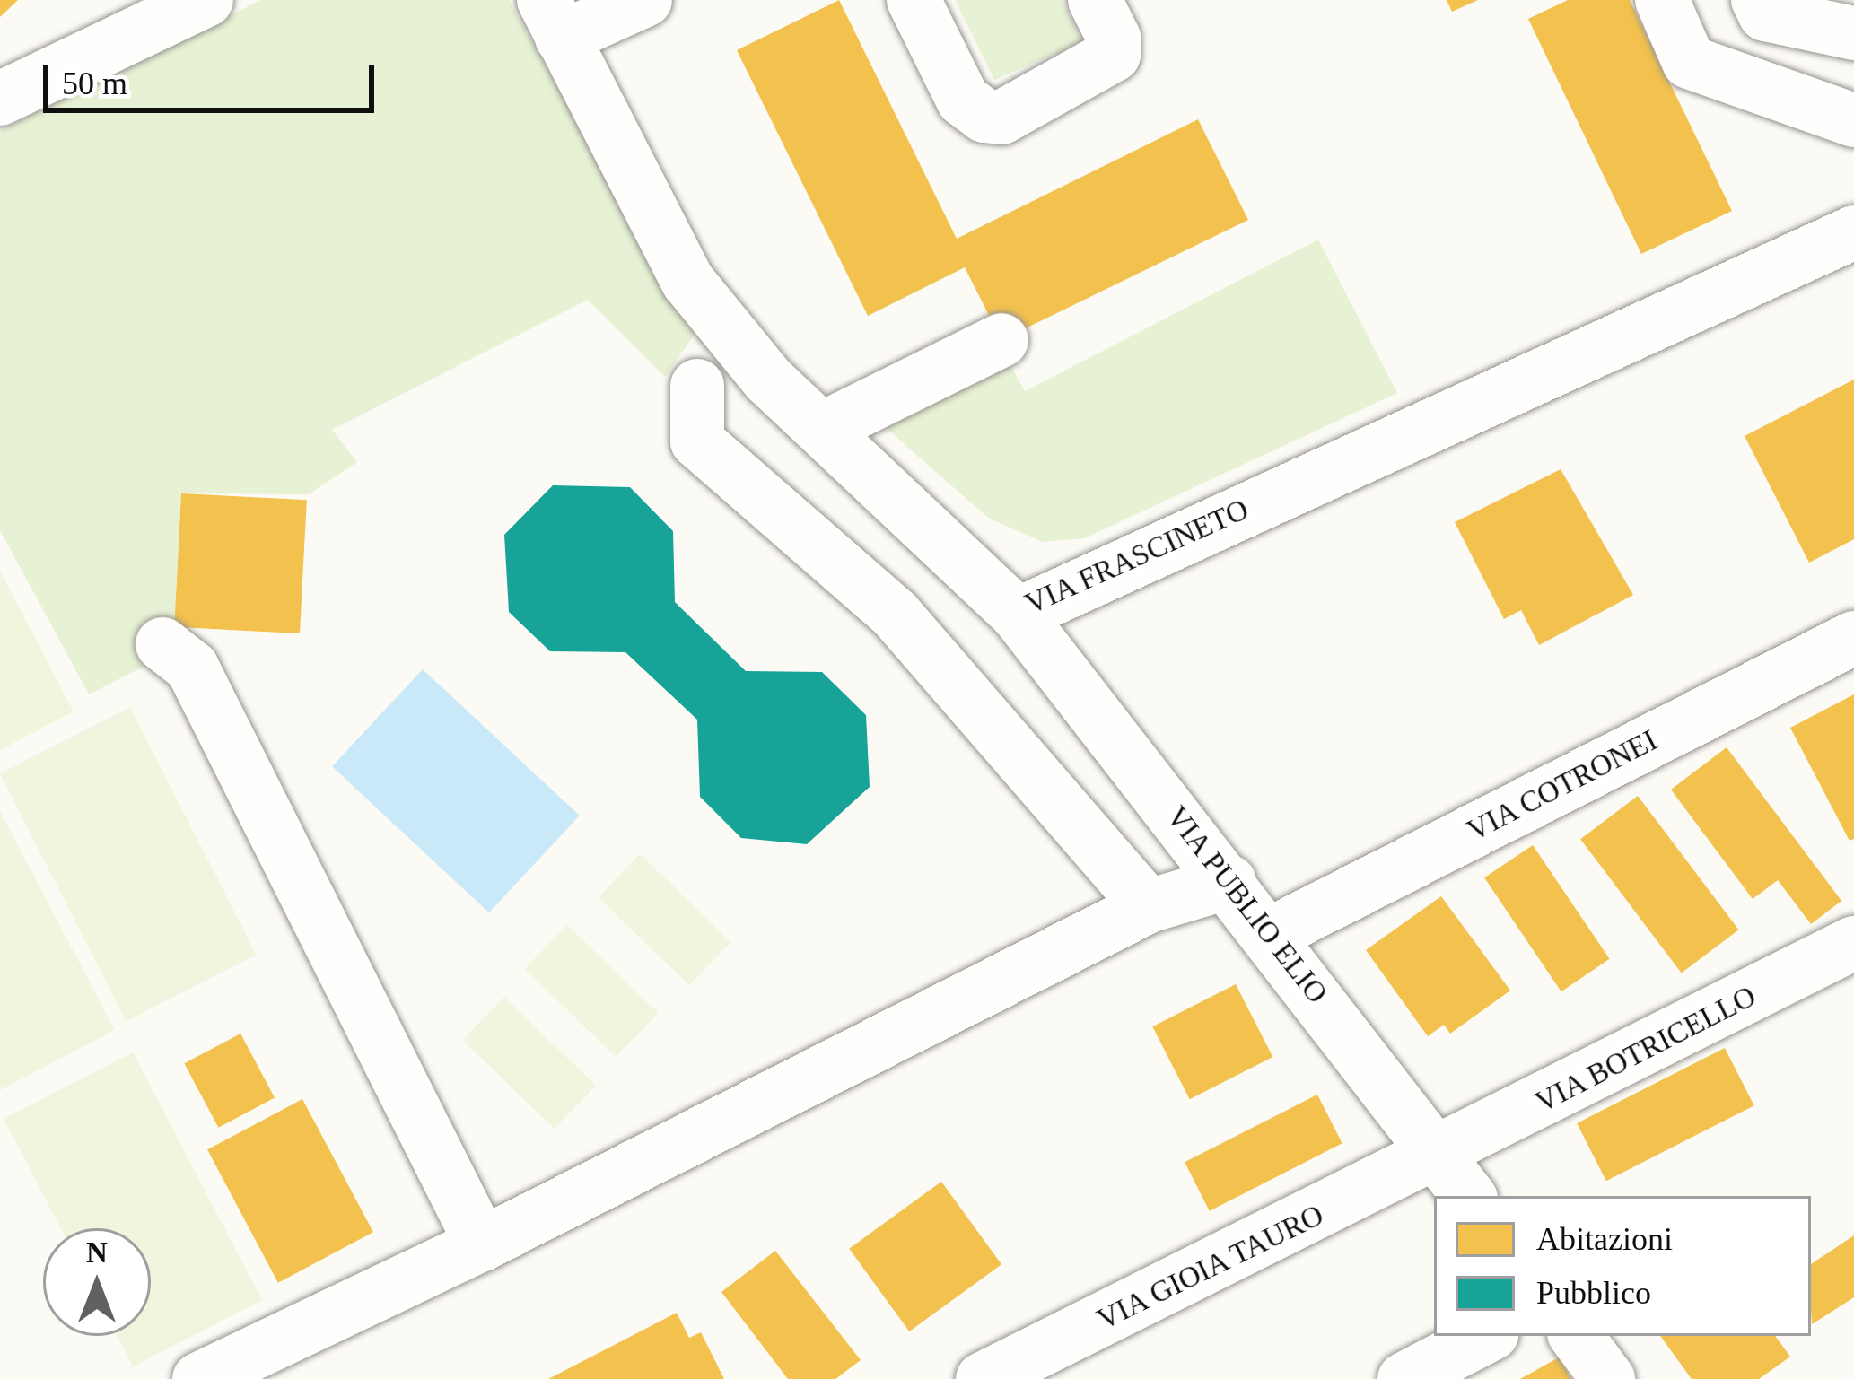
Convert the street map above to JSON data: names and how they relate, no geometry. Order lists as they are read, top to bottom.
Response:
{
  "streets": {
    "street": [
      "VIA FRASCINETO",
      "VIA COTRONEI",
      "VIA PUBLIO ELIO",
      "VIA BOTRICELLO",
      "VIA GIOIA TAURO"
    ]
  },
  "crossings": [
    ["VIA FRASCINETO", "VIA PUBLIO ELIO"],
    ["VIA COTRONEI", "VIA PUBLIO ELIO"],
    ["VIA PUBLIO ELIO", "VIA BOTRICELLO"],
    ["VIA PUBLIO ELIO", "VIA GIOIA TAURO"],
    ["VIA BOTRICELLO", "VIA GIOIA TAURO"]
  ],
  "legend": ["Abitazioni", "Pubblico"],
  "scale_bar": "50 m",
  "north": "top"
}
